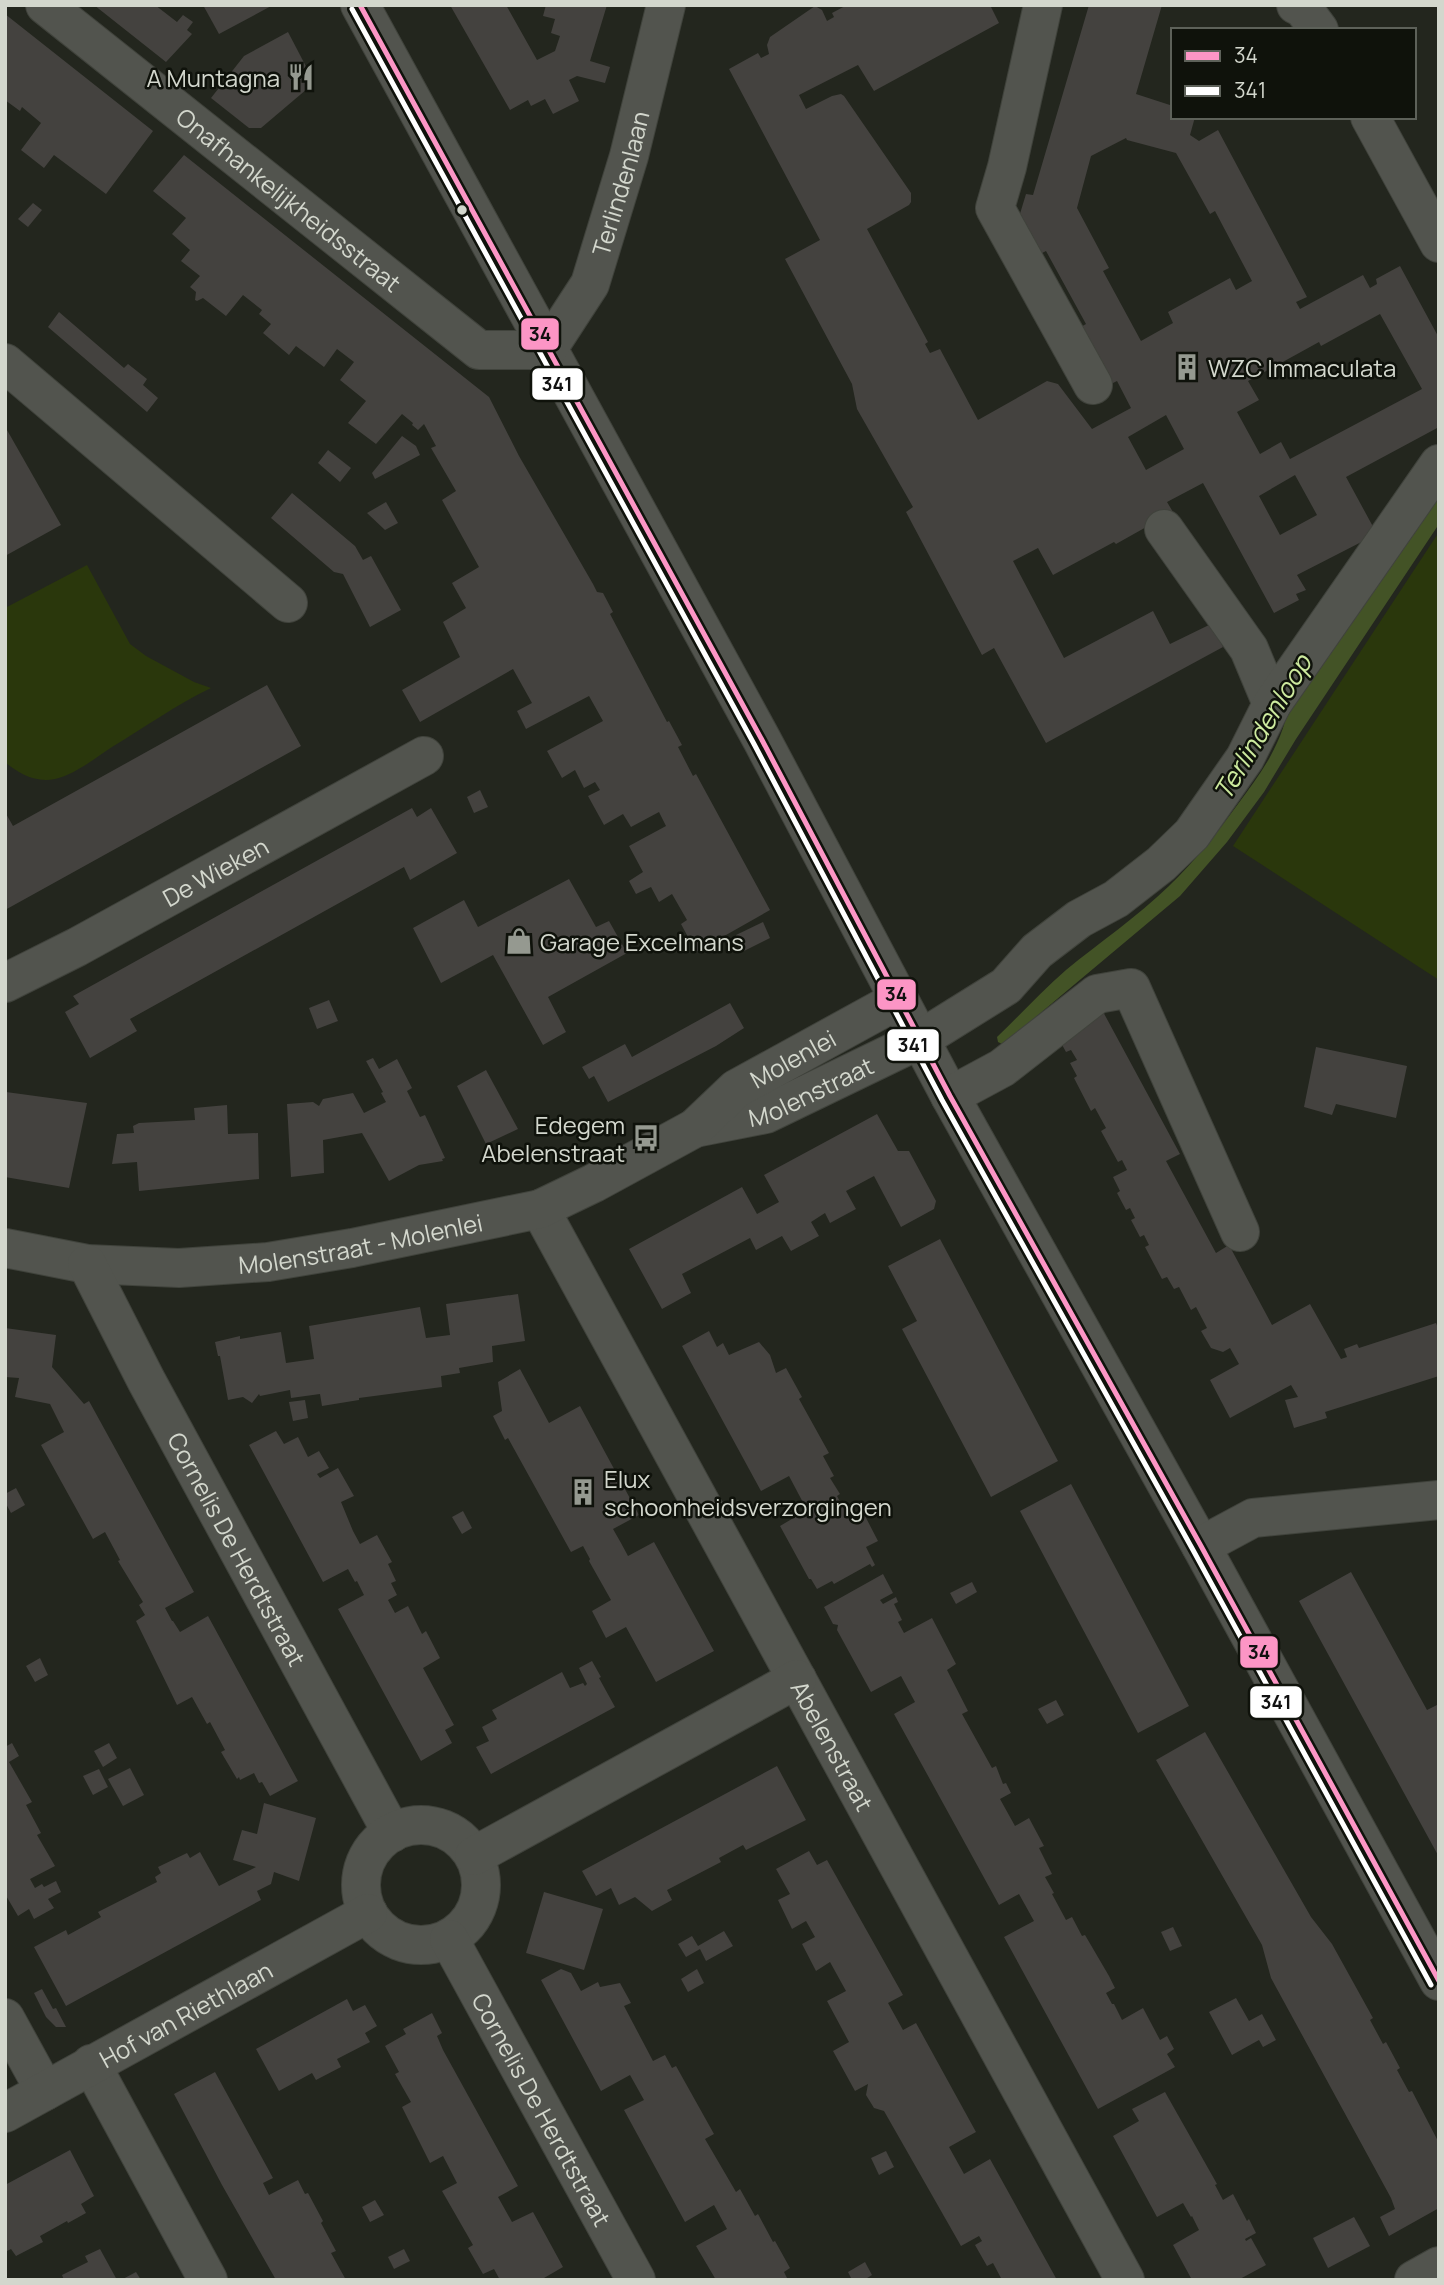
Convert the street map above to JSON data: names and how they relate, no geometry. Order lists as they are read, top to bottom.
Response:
{
  "streets": {
    "street": [
      "Terlindenlaan",
      "Onafhankelijkheidsstraat",
      "De Wieken",
      "Molenlei",
      "Molenstraat",
      "Molenstraat - Molenlei",
      "Cornelis De Herdtstraat",
      "Abelenstraat",
      "Hof van Riethlaan"
    ]
  },
  "crossings": [
    ["Terlindenlaan", "Onafhankelijkheidsstraat"],
    ["Molenlei", "Molenstraat"],
    ["Molenlei", "Molenstraat - Molenlei"],
    ["Molenstraat", "Molenstraat - Molenlei"],
    ["Molenstraat - Molenlei", "Cornelis De Herdtstraat"],
    ["Molenstraat - Molenlei", "Abelenstraat"],
    ["Cornelis De Herdtstraat", "Hof van Riethlaan"]
  ],
  "water": ["Terlindenloop"],
  "places": {
    "restaurant": ["A Muntagna"],
    "building": ["WZC Immaculata", "Elux schoonheidsverzorgingen"],
    "shop": ["Garage Excelmans"],
    "bus stop": ["Edegem Abelenstraat"]
  },
  "lines": ["transit line 34", "transit line 341"],
  "legend": ["34", "341"]
}
